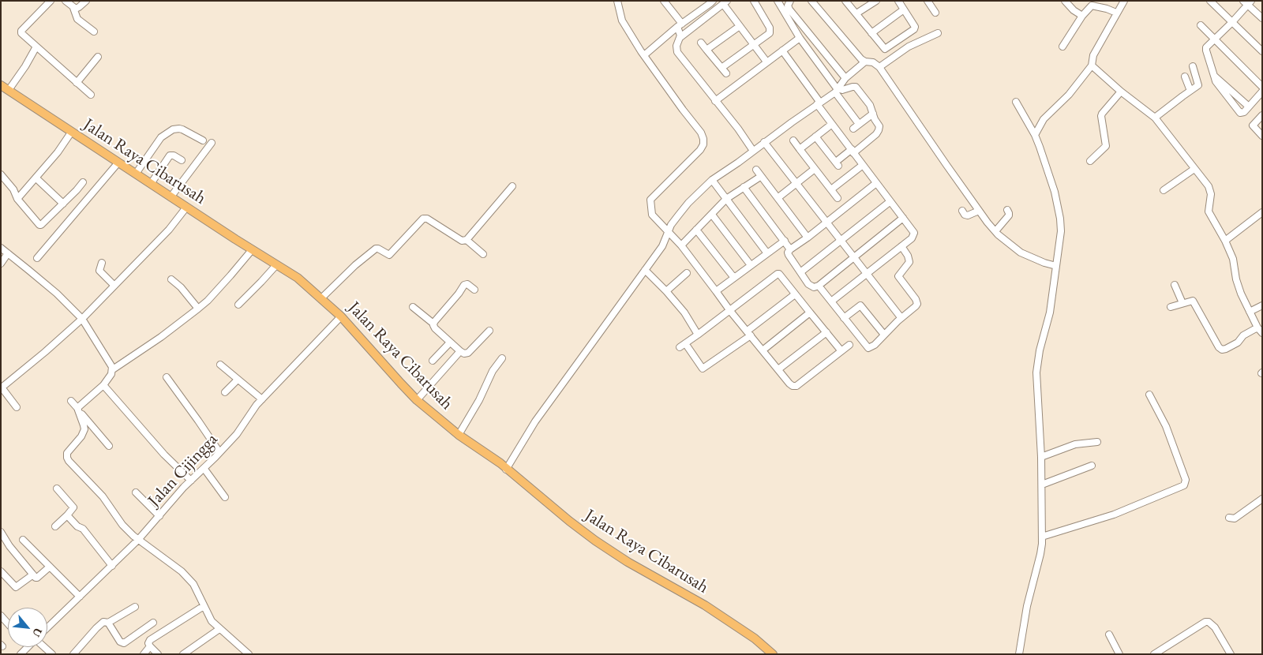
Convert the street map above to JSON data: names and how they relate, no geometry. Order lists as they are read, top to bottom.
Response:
{
  "streets": {
    "main road": ["Jalan Raya Cibarusah"],
    "street": ["Jalan Cijingga"]
  },
  "crossings": [
    ["Jalan Raya Cibarusah", "Jalan Cijingga"]
  ],
  "north": "bottom right"
}
